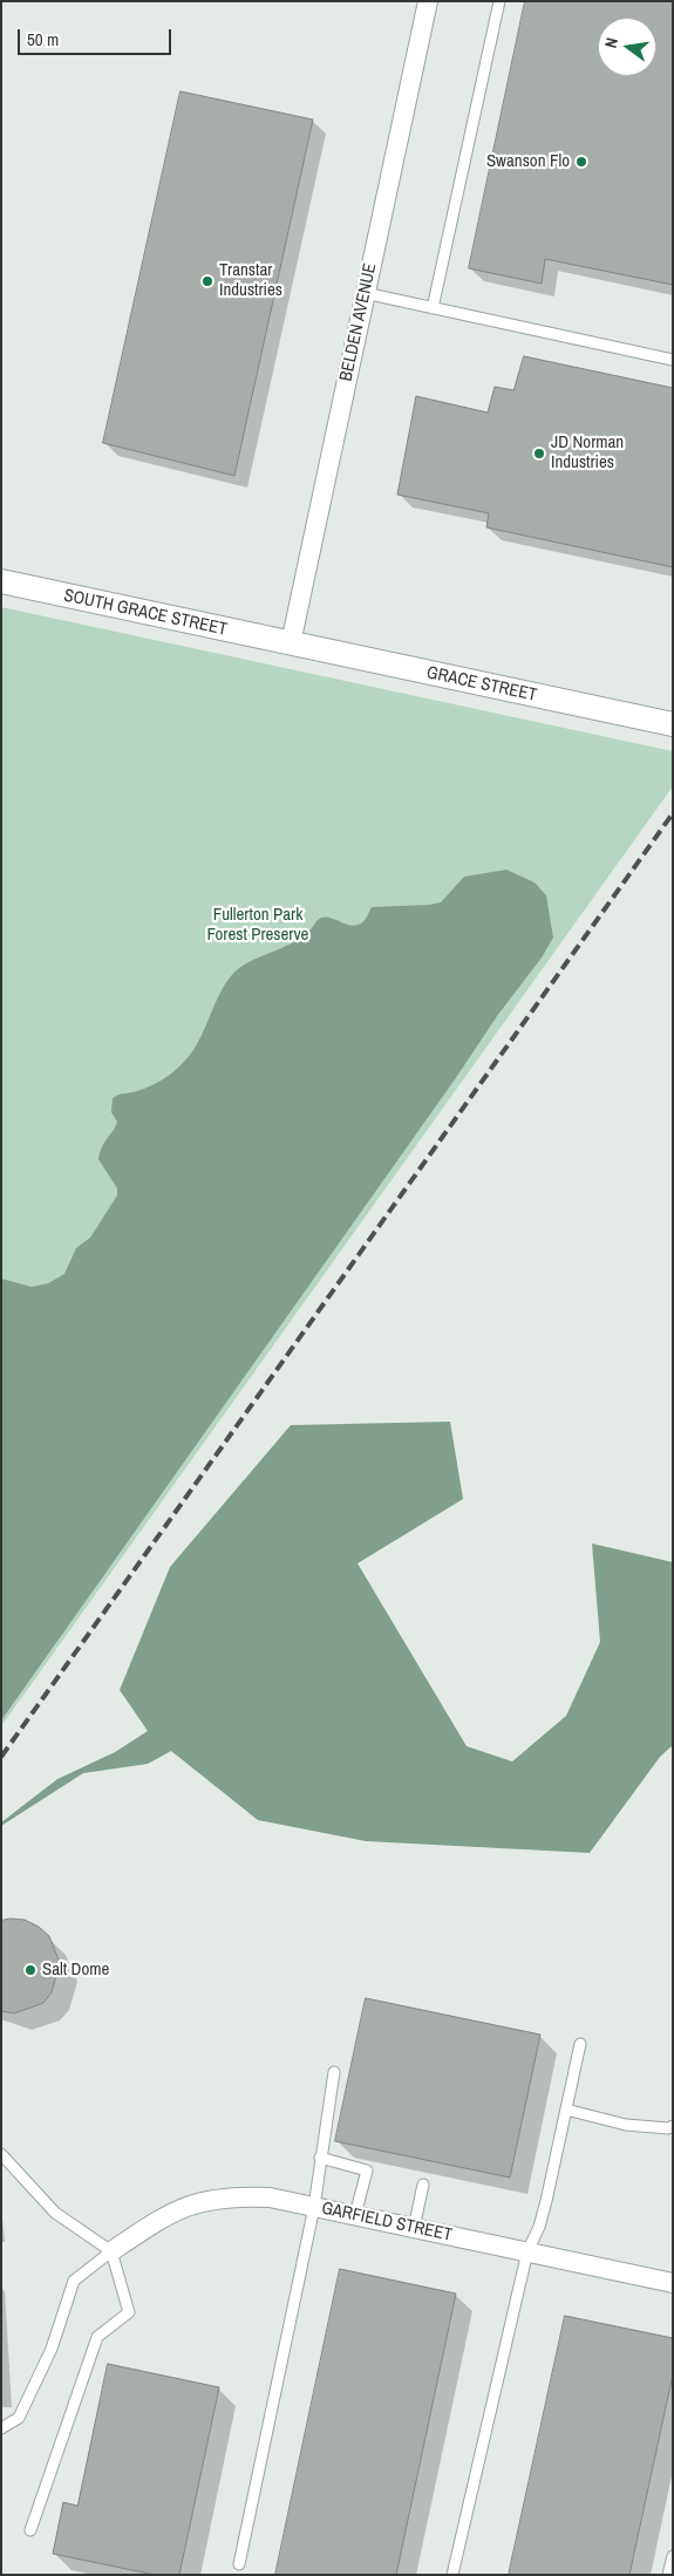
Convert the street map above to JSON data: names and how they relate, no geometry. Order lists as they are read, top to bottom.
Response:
{
  "streets": {
    "street": [
      "BELDEN AVENUE",
      "SOUTH GRACE STREET",
      "GRACE STREET",
      "GARFIELD STREET"
    ]
  },
  "crossings": [
    ["BELDEN AVENUE", "SOUTH GRACE STREET"],
    ["BELDEN AVENUE", "GRACE STREET"],
    ["SOUTH GRACE STREET", "GRACE STREET"]
  ],
  "parks": ["Fullerton Park Forest Preserve"],
  "places": [
    "Swanson Flo",
    "Transtar Industries",
    "JD Norman Industries",
    "Salt Dome"
  ],
  "scale_bar": "50 m",
  "north": "left"
}
